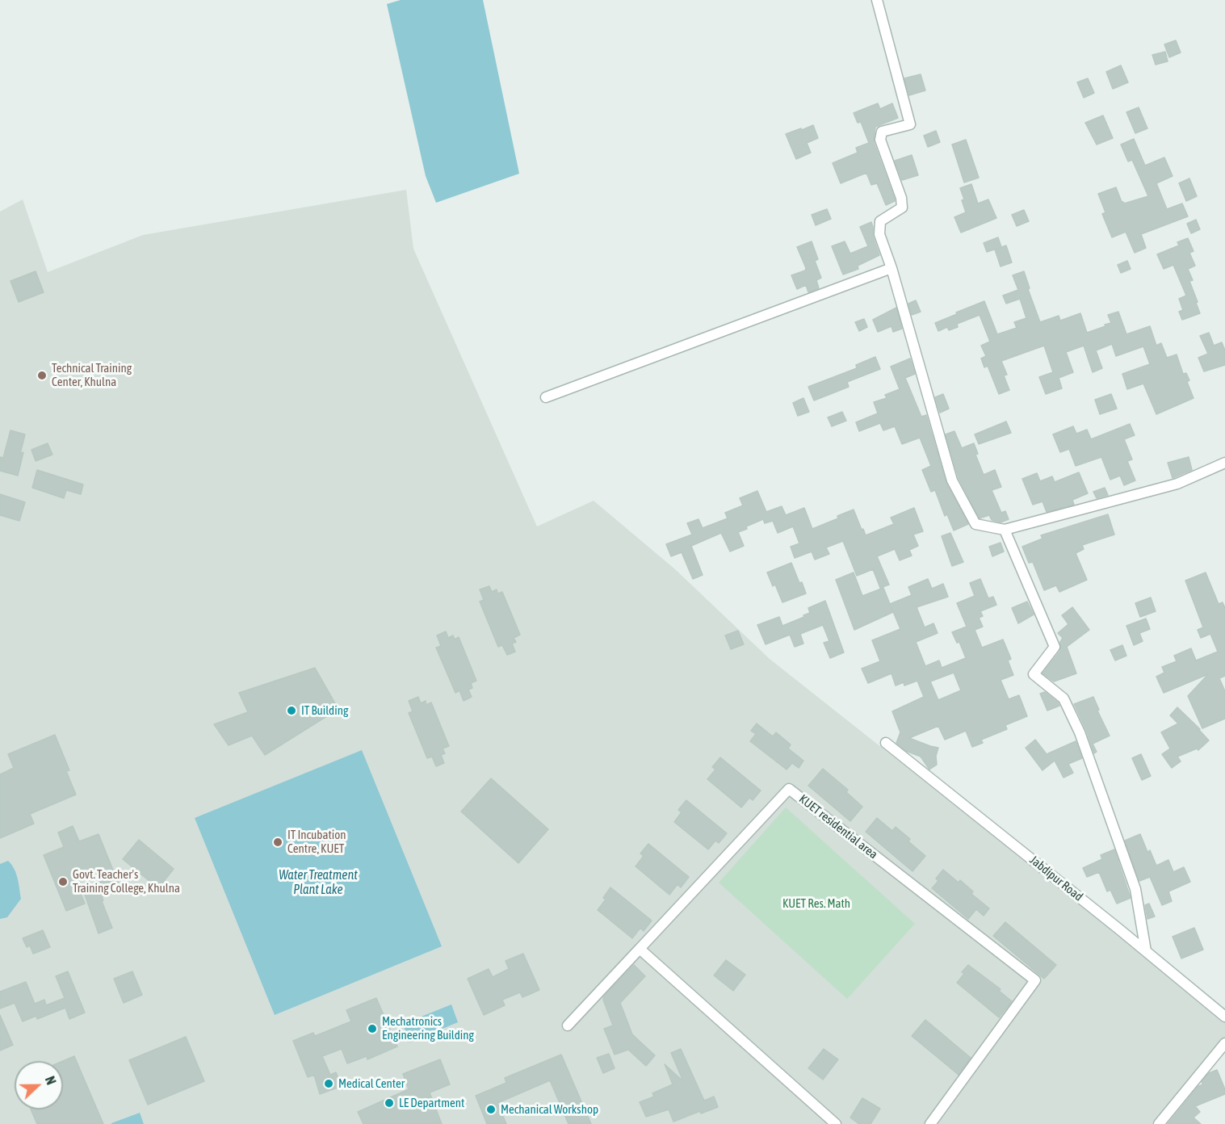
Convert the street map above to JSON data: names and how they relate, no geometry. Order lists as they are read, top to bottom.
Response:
{
  "streets": {
    "street": ["KUET residential area", "Jabdipur Road"]
  },
  "water": ["Water Treatment Plant Lake"],
  "parks": ["KUET Res. Math"],
  "places": [
    "Technical Training Center, Khulna",
    "IT Building",
    "IT Incubation Centre, KUET",
    "Govt. Teacher's Training College, Khulna",
    "Mechatronics Engineering Building",
    "Medical Center",
    "LE Department",
    "Mechanical Workshop"
  ],
  "north": "right"
}
